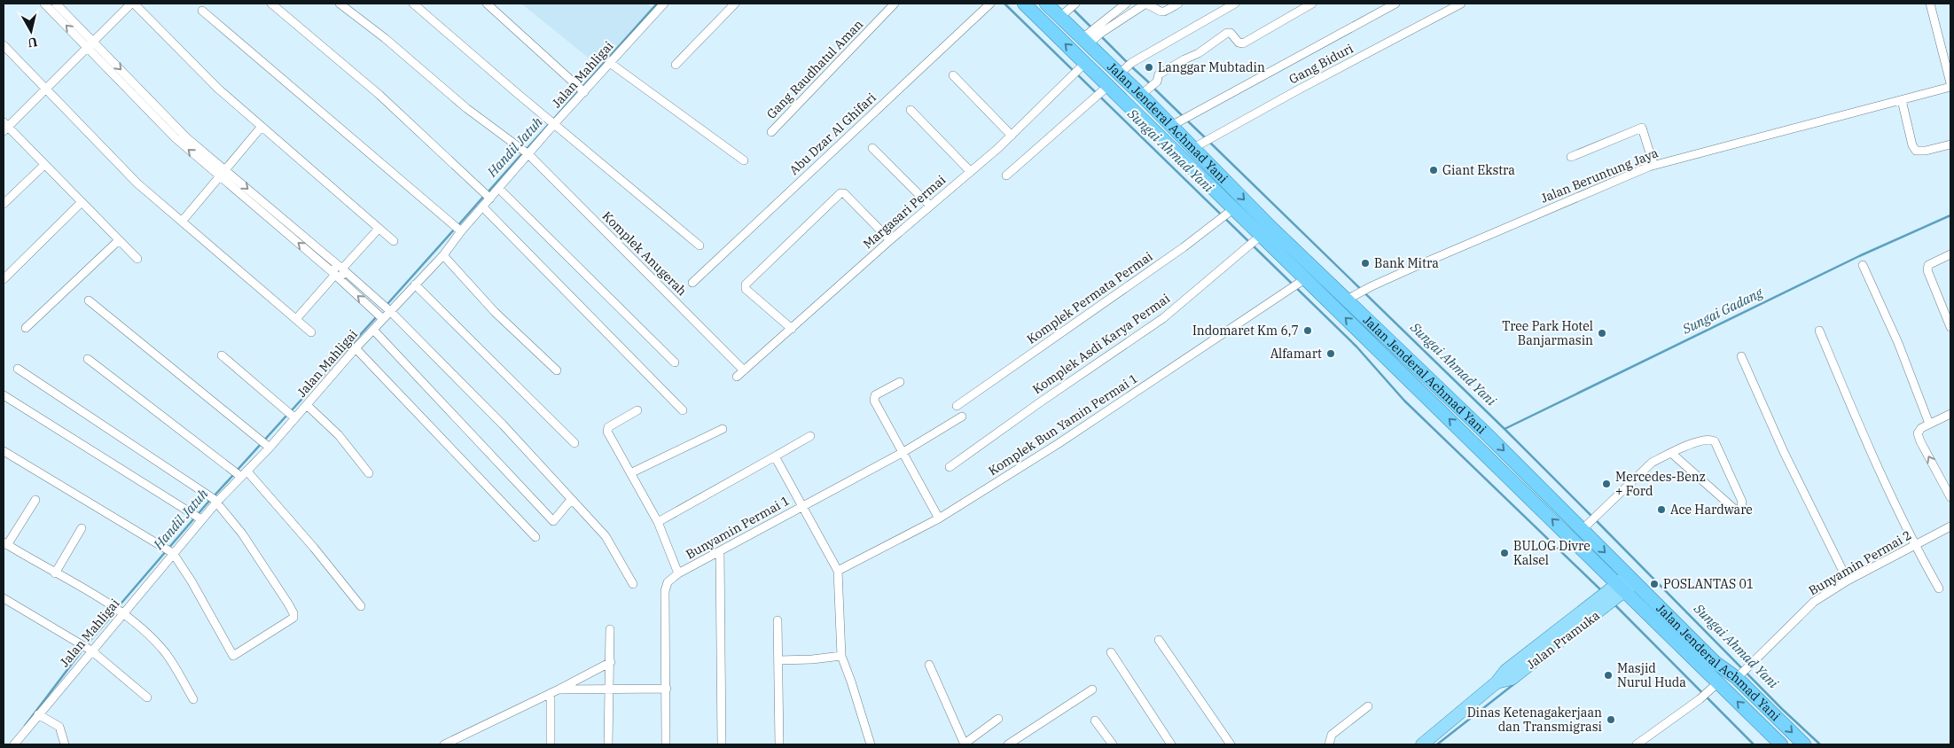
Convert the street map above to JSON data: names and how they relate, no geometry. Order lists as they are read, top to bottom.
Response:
{
  "streets": {
    "highway": ["Jalan Jenderal Achmad Yani"],
    "main road": ["Jalan Pramuka"],
    "street": [
      "Gang Biduri",
      "Gang Raudhatul Aman",
      "Jalan Mahligai",
      "Abu Dzar Al Ghifari",
      "Jalan Beruntung Jaya",
      "Margasari Permai",
      "Komplek Anugerah",
      "Komplek Permata Permai",
      "Komplek Asdi Karya Permai",
      "Komplek Bun Yamin Permai 1",
      "Bunyamin Permai 1",
      "Bunyamin Permai 2"
    ]
  },
  "crossings": [
    ["Gang Biduri", "Jalan Jenderal Achmad Yani"],
    ["Jalan Mahligai", "Komplek Anugerah"],
    ["Jalan Jenderal Achmad Yani", "Jalan Beruntung Jaya"],
    ["Jalan Jenderal Achmad Yani", "Margasari Permai"],
    ["Jalan Jenderal Achmad Yani", "Komplek Permata Permai"],
    ["Jalan Jenderal Achmad Yani", "Komplek Asdi Karya Permai"],
    ["Jalan Jenderal Achmad Yani", "Komplek Bun Yamin Permai 1"],
    ["Jalan Jenderal Achmad Yani", "Bunyamin Permai 2"],
    ["Jalan Jenderal Achmad Yani", "Jalan Pramuka"],
    ["Margasari Permai", "Komplek Anugerah"]
  ],
  "water": ["Handil Jatuh", "Sungai Ahmad Yani", "Sungai Gadang"],
  "places": [
    "Langgar Mubtadin",
    "Giant Ekstra",
    "Bank Mitra",
    "Indomaret Km 6,7",
    "Tree Park Hotel Banjarmasin",
    "Alfamart",
    "Mercedes-Benz + Ford",
    "Ace Hardware",
    "BULOG Divre Kalsel",
    "POSLANTAS 01",
    "Masjid Nurul Huda",
    "Dinas Ketenagakerjaan dan Transmigrasi"
  ],
  "north": "bottom"
}
